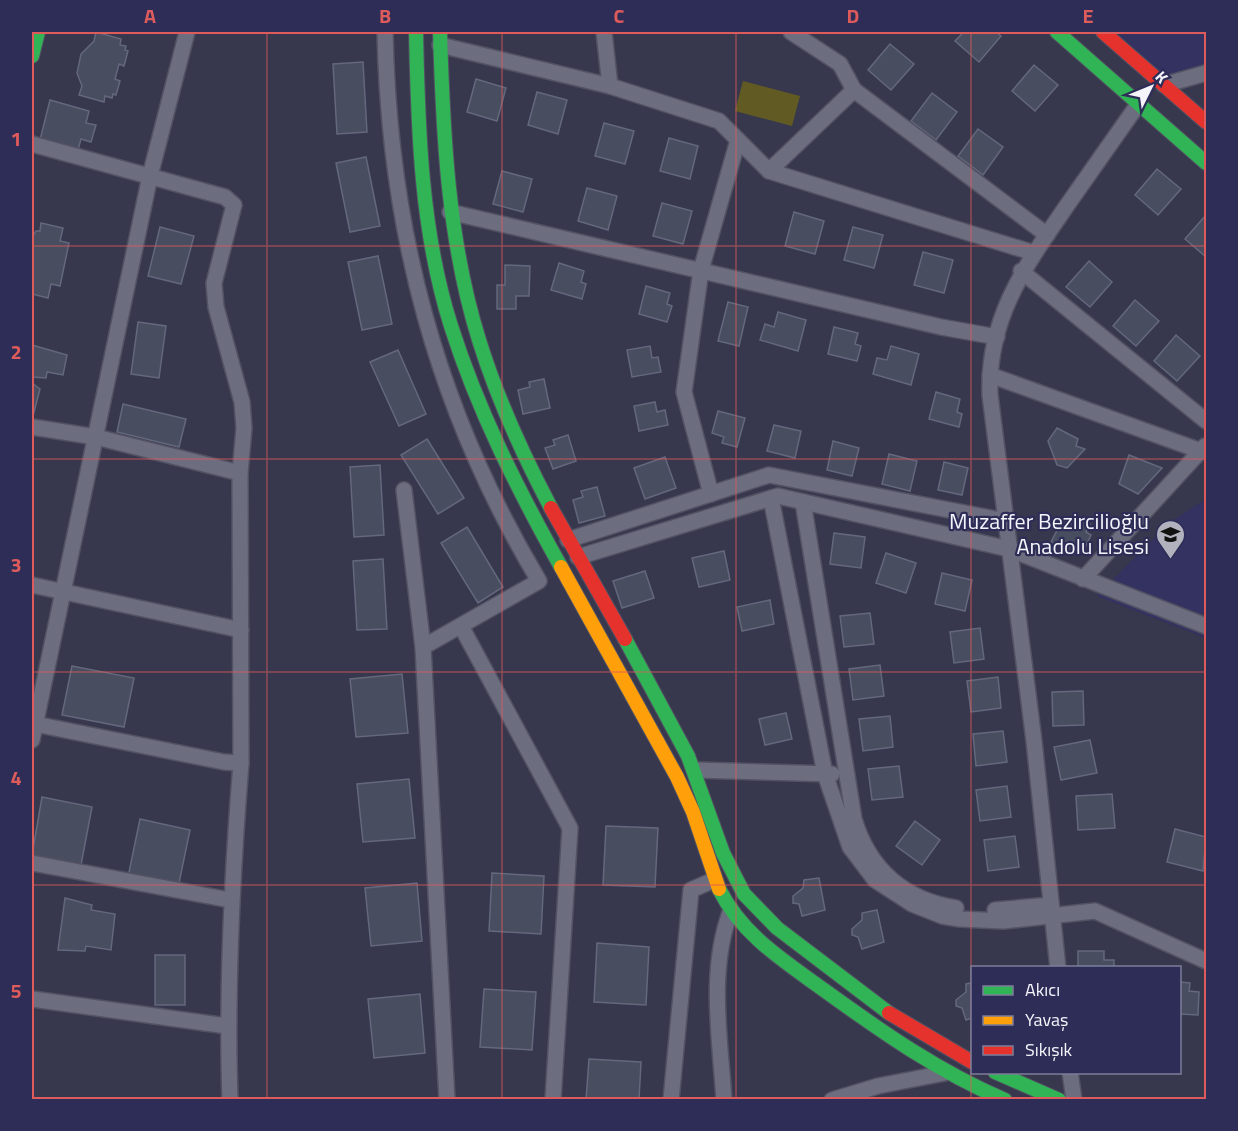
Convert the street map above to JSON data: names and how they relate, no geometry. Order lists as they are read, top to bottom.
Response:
{
  "places": {
    "school or university": ["Muzaffer Bezircilioğlu Anadolu Lisesi"]
  },
  "legend": ["Akıcı", "Yavaş", "Sıkışık"],
  "north": "top right",
  "grid": {
    "columns": [
      "A",
      "B",
      "C",
      "D",
      "E"
    ],
    "rows": [
      "1",
      "2",
      "3",
      "4",
      "5"
    ]
  }
}
